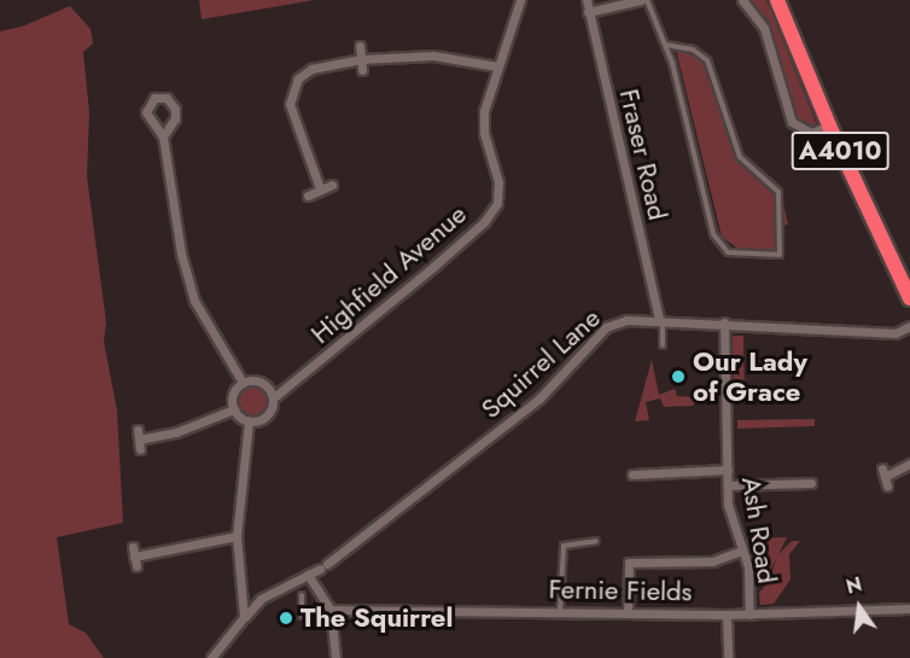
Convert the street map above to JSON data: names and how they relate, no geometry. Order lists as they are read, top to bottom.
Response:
{
  "streets": {
    "highway": ["A4010"],
    "street": [
      "Fraser Road",
      "Highfield Avenue",
      "Squirrel Lane",
      "Ash Road",
      "Fernie Fields"
    ]
  },
  "crossings": [
    ["Fraser Road", "Squirrel Lane"],
    ["Squirrel Lane", "Ash Road"],
    ["Ash Road", "Fernie Fields"]
  ],
  "places": ["Our Lady of Grace", "The Squirrel"],
  "north": "top"
}
